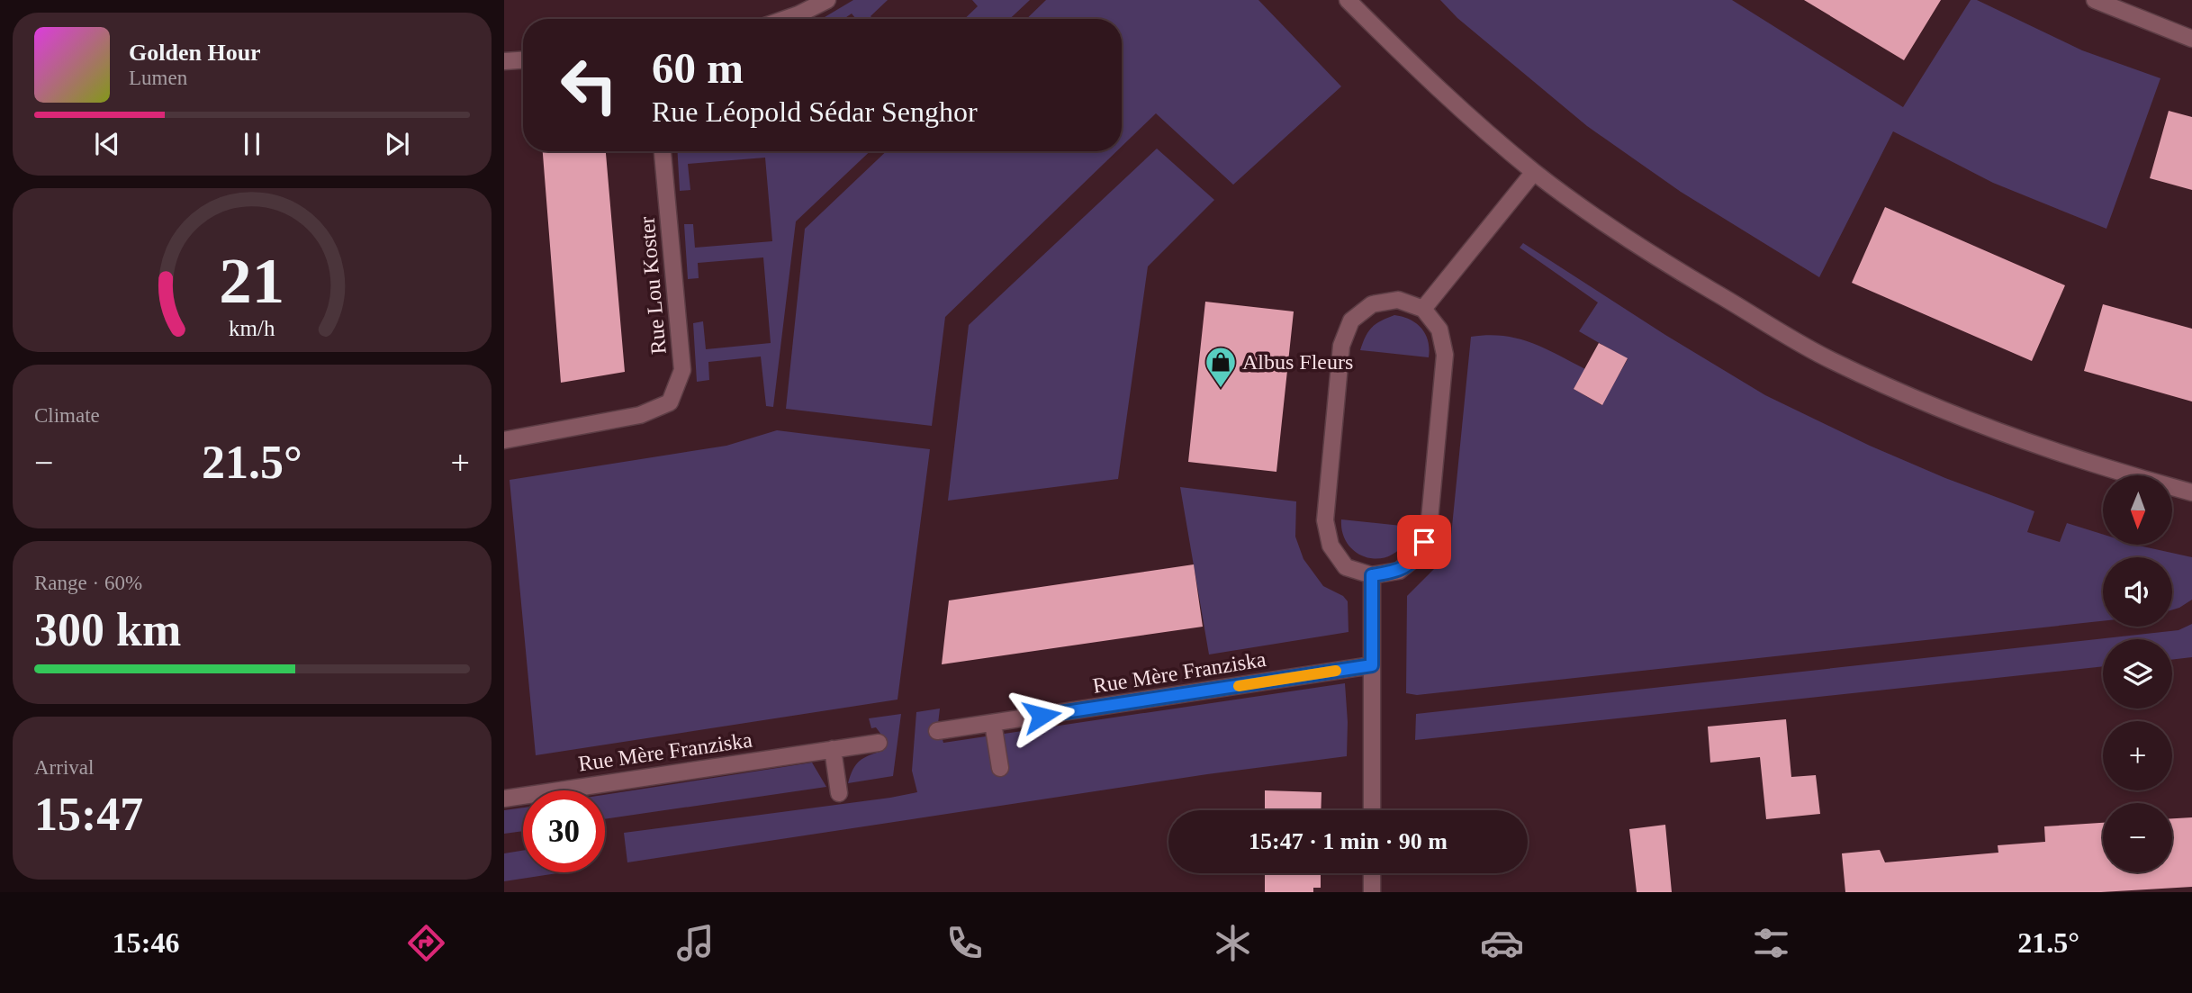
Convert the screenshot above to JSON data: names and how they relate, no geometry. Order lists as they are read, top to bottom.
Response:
{
  "streets": {
    "street": ["Rue Lou Koster", "Rue Mère Franziska"]
  },
  "places": {
    "shop": ["Albus Fleurs"]
  },
  "north": "bottom",
  "page": {
    "turn": ["60 m", "Rue Léopold Sédar Senghor"],
    "song": ["Golden Hour", "Lumen"],
    "tile": [
      "Climate",
      ["Range · 60%", "300 km"],
      ["Arrival", "15:47"]
    ],
    "heat": ["−", "21.5°", "+"],
    "map_buttons": ["+", "−"],
    "limit": "30",
    "trip": "15:47 · 1 min · 90 m",
    "tabs": ["15:46", "21.5°"],
    "gauge": ["21", "km/h"]
  }
}
